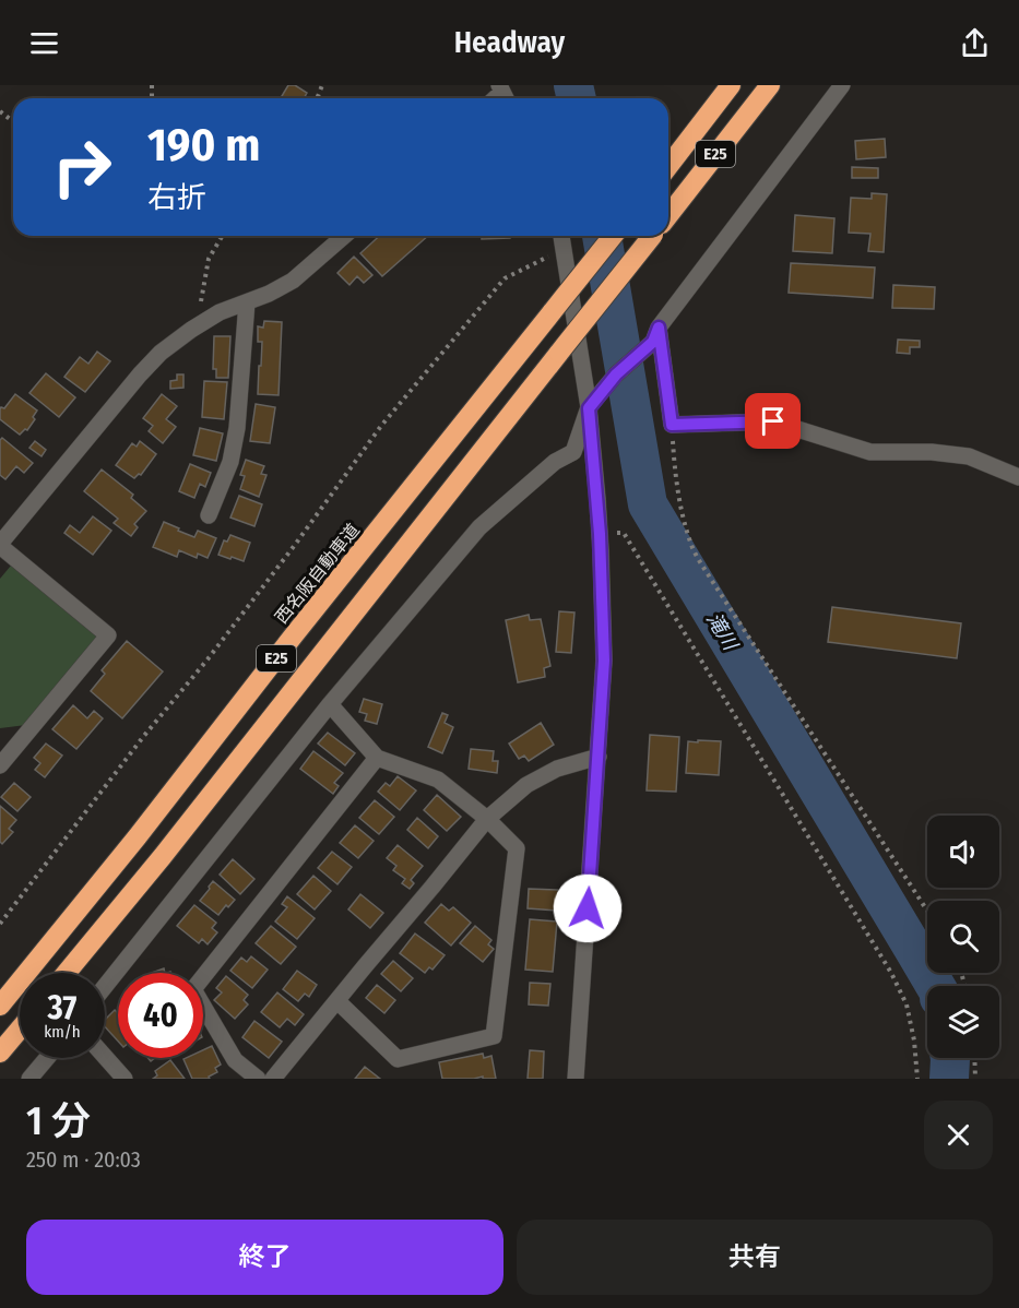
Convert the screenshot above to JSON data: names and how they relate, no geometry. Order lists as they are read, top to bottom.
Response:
{
  "streets": {
    "highway": ["E25", "西名阪自動車道"]
  },
  "water": ["滝川"],
  "page": {
    "header": "Headway",
    "turn": ["190 m", "右折"],
    "speed": "37 km/h",
    "limit": "40",
    "heading": ["1 分", "250 m · 20:03"],
    "buttons": ["終了", "共有"]
  }
}
